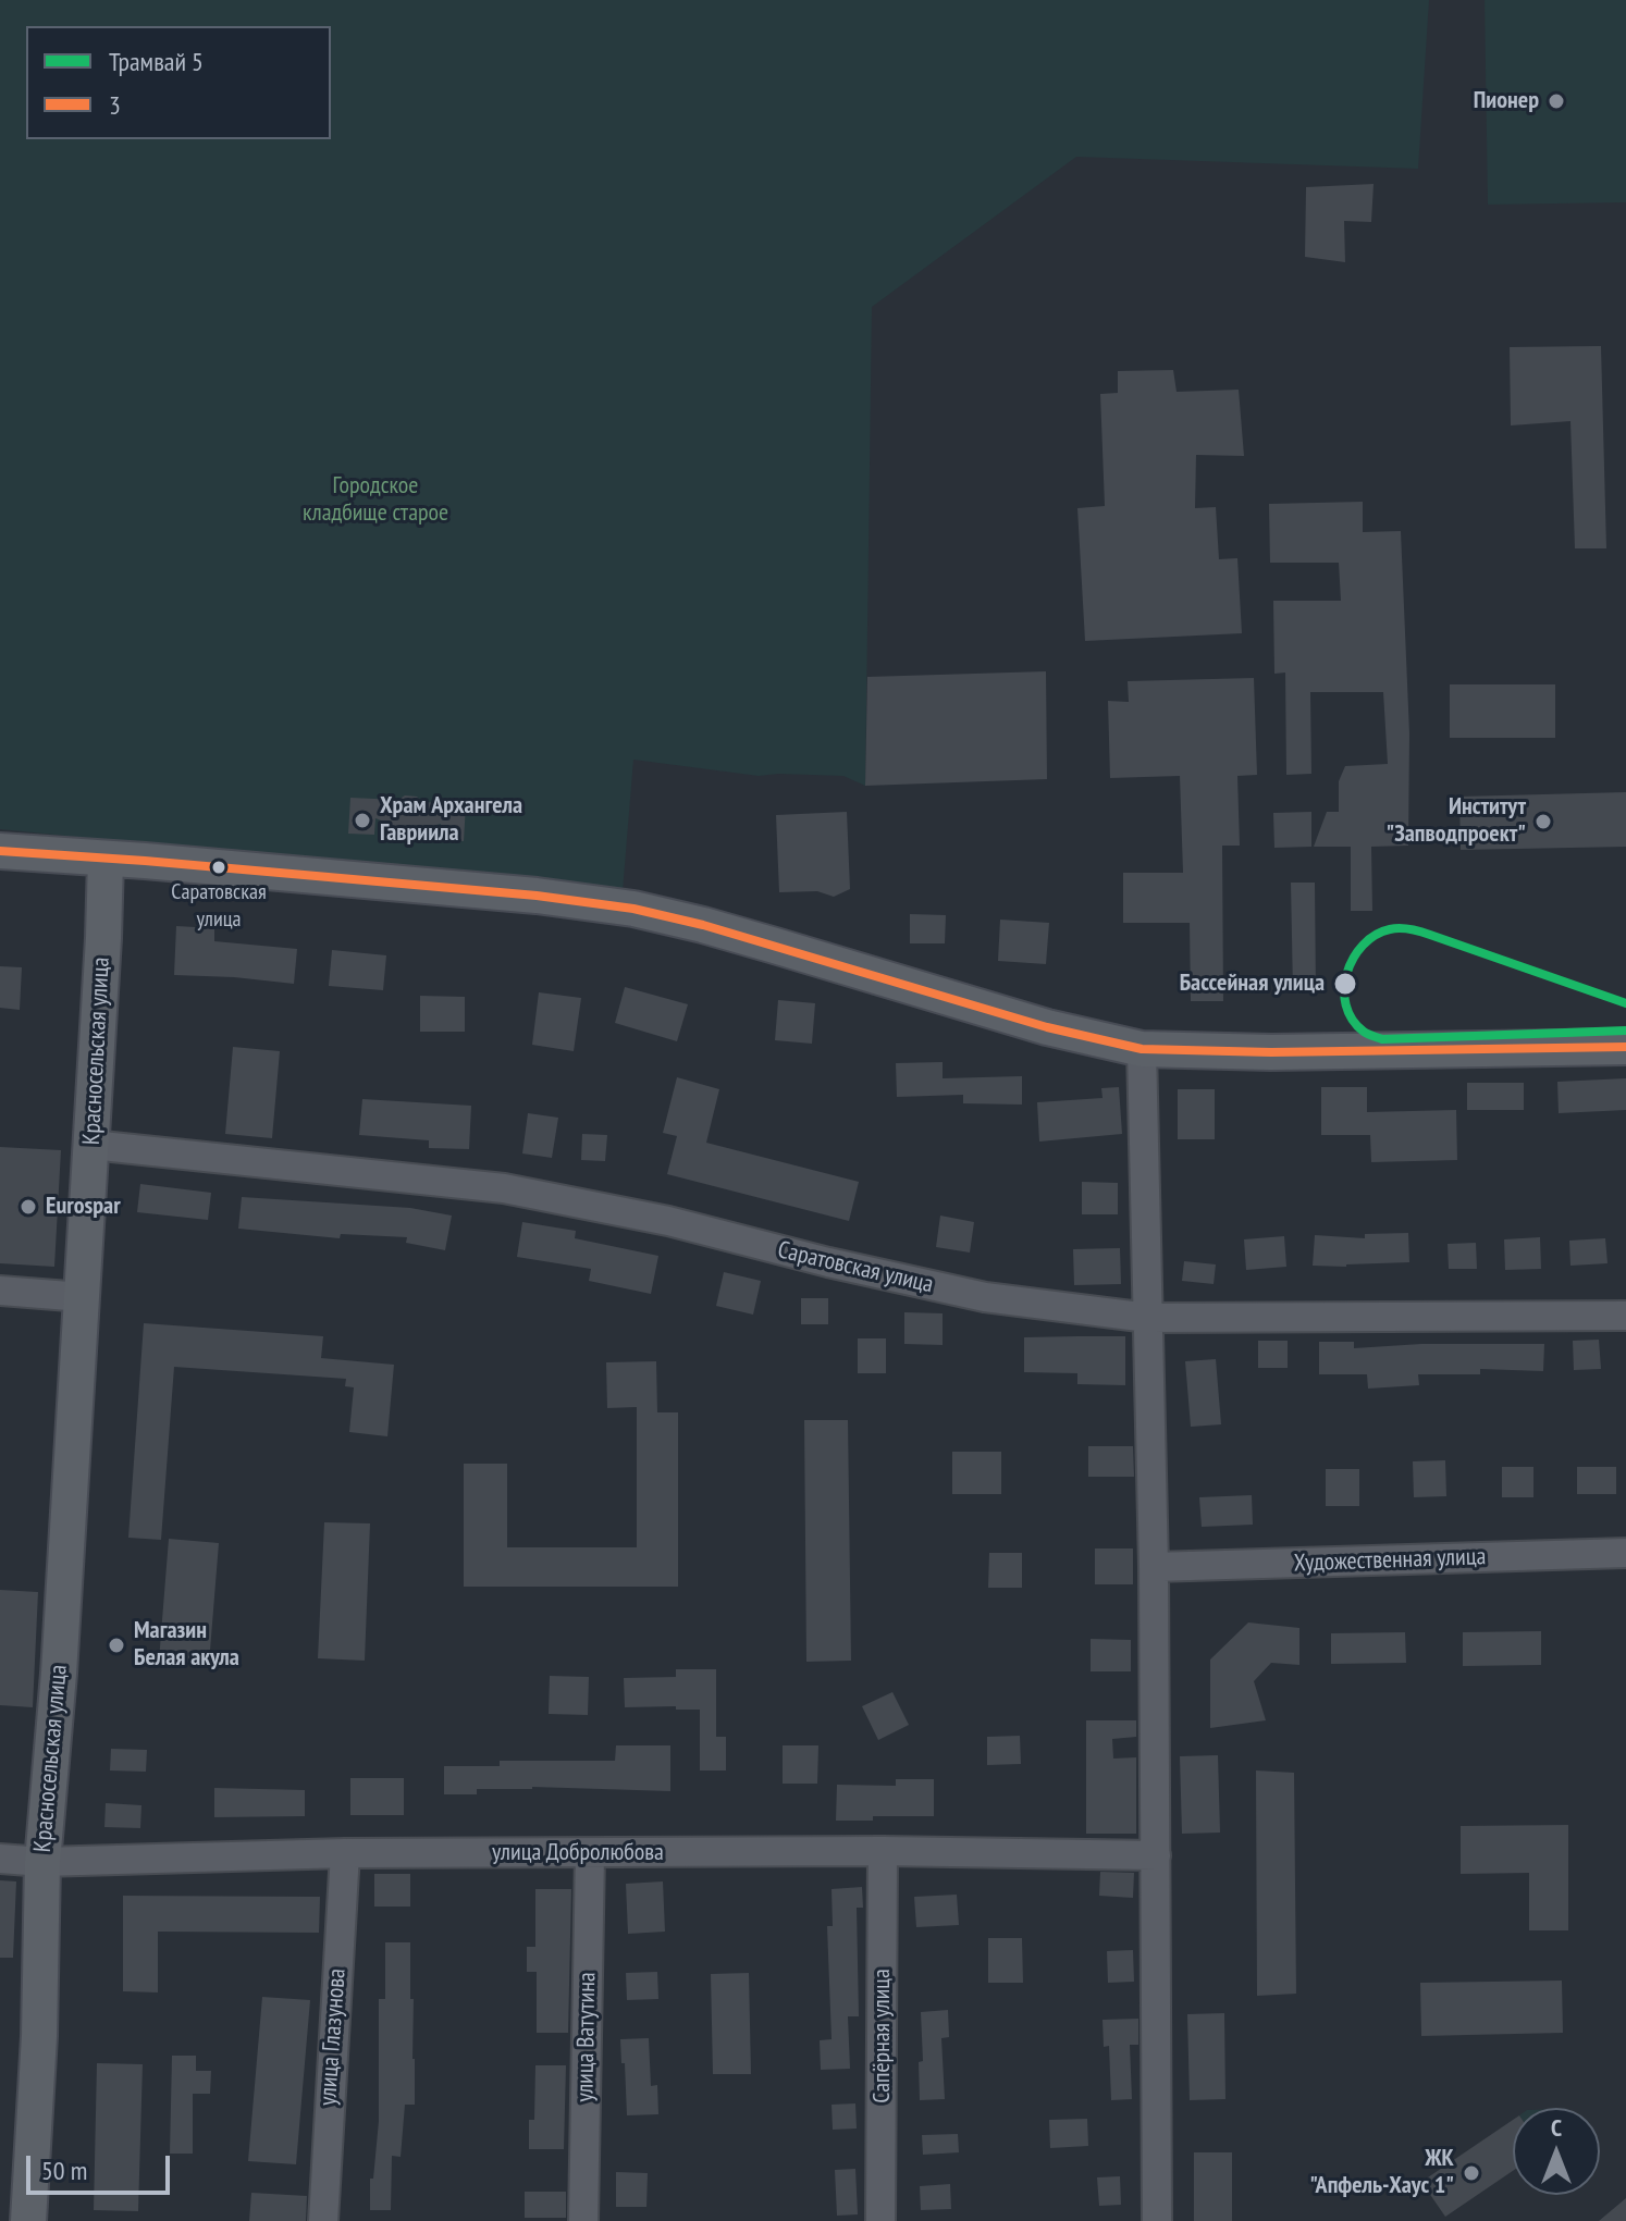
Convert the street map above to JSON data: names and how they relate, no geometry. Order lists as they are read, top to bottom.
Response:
{
  "streets": {
    "main road": ["Красносельская улица"],
    "street": [
      "Саратовская улица",
      "Художественная улица",
      "улица Добролюбова",
      "Сапёрная улица",
      "улица Глазунова",
      "улица Ватутина"
    ]
  },
  "crossings": [
    ["Красносельская улица", "Саратовская улица"],
    ["Красносельская улица", "улица Добролюбова"],
    ["улица Добролюбова", "Сапёрная улица"],
    ["улица Добролюбова", "улица Глазунова"],
    ["улица Добролюбова", "улица Ватутина"]
  ],
  "parks": ["Городское кладбище старое"],
  "places": [
    "Пионер",
    "Храм Архангела Гавриила",
    "Институт \"Запводпроект\"",
    "Саратовская улица",
    "Бассейная улица",
    "Eurospar",
    "Магазин Белая акула",
    "ЖК \"Апфель-Хаус 1\""
  ],
  "lines": ["transit line 3", "tram line 5"],
  "legend": ["Трамвай 5", "3"],
  "scale_bar": "50 m",
  "north": "top"
}
